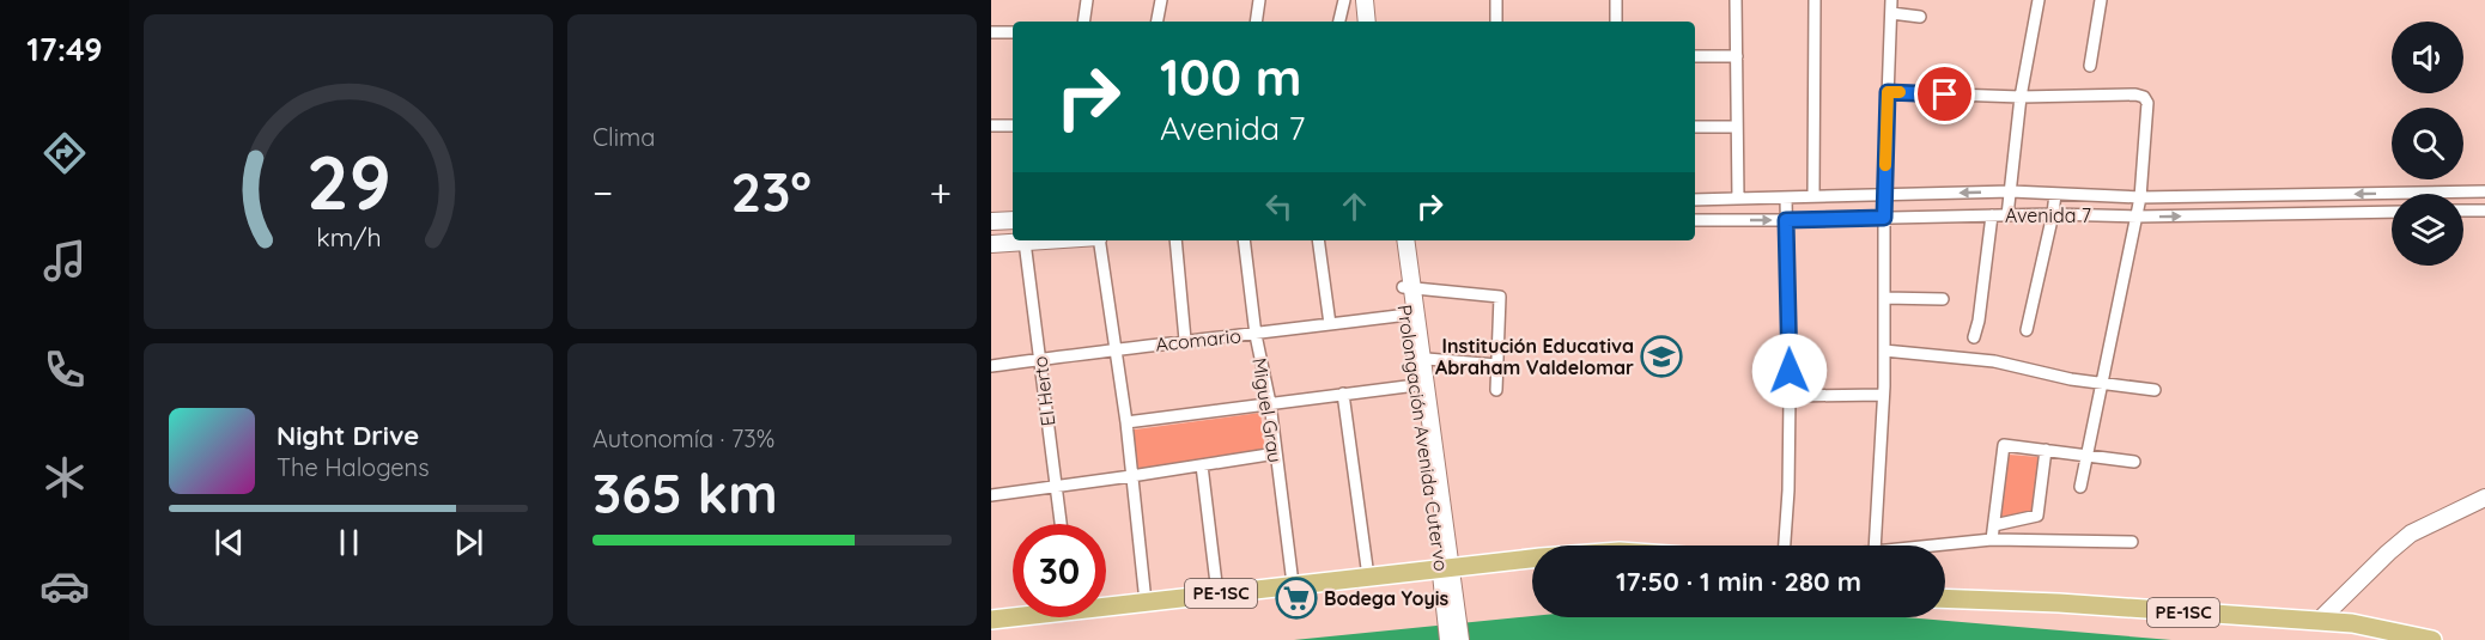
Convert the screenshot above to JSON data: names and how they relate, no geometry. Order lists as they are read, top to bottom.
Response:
{
  "streets": {
    "main road": ["PE-1SC"],
    "street": [
      "Avenida 7",
      "Acomario",
      "El Herto",
      "Miguel Grau",
      "Prolongación Avenida Cutervo"
    ]
  },
  "crossings": [
    ["Acomario", "El Herto"],
    ["Acomario", "Miguel Grau"],
    ["Acomario", "Prolongación Avenida Cutervo"],
    ["Miguel Grau", "PE-1SC"],
    ["Prolongación Avenida Cutervo", "PE-1SC"]
  ],
  "places": {
    "school or university": ["Institución Educativa Abraham Valdelomar"],
    "supermarket": ["Bodega Yoyis"]
  },
  "page": {
    "tabs": "17:49",
    "tile": [
      "Clima",
      ["Autonomía · 73%", "365 km"]
    ],
    "turn": ["100 m", "Avenida 7"],
    "heat": ["−", "23°", "+"],
    "song": ["Night Drive", "The Halogens"],
    "limit": "30",
    "trip": "17:50 · 1 min · 280 m",
    "gauge": ["29", "km/h"]
  }
}
